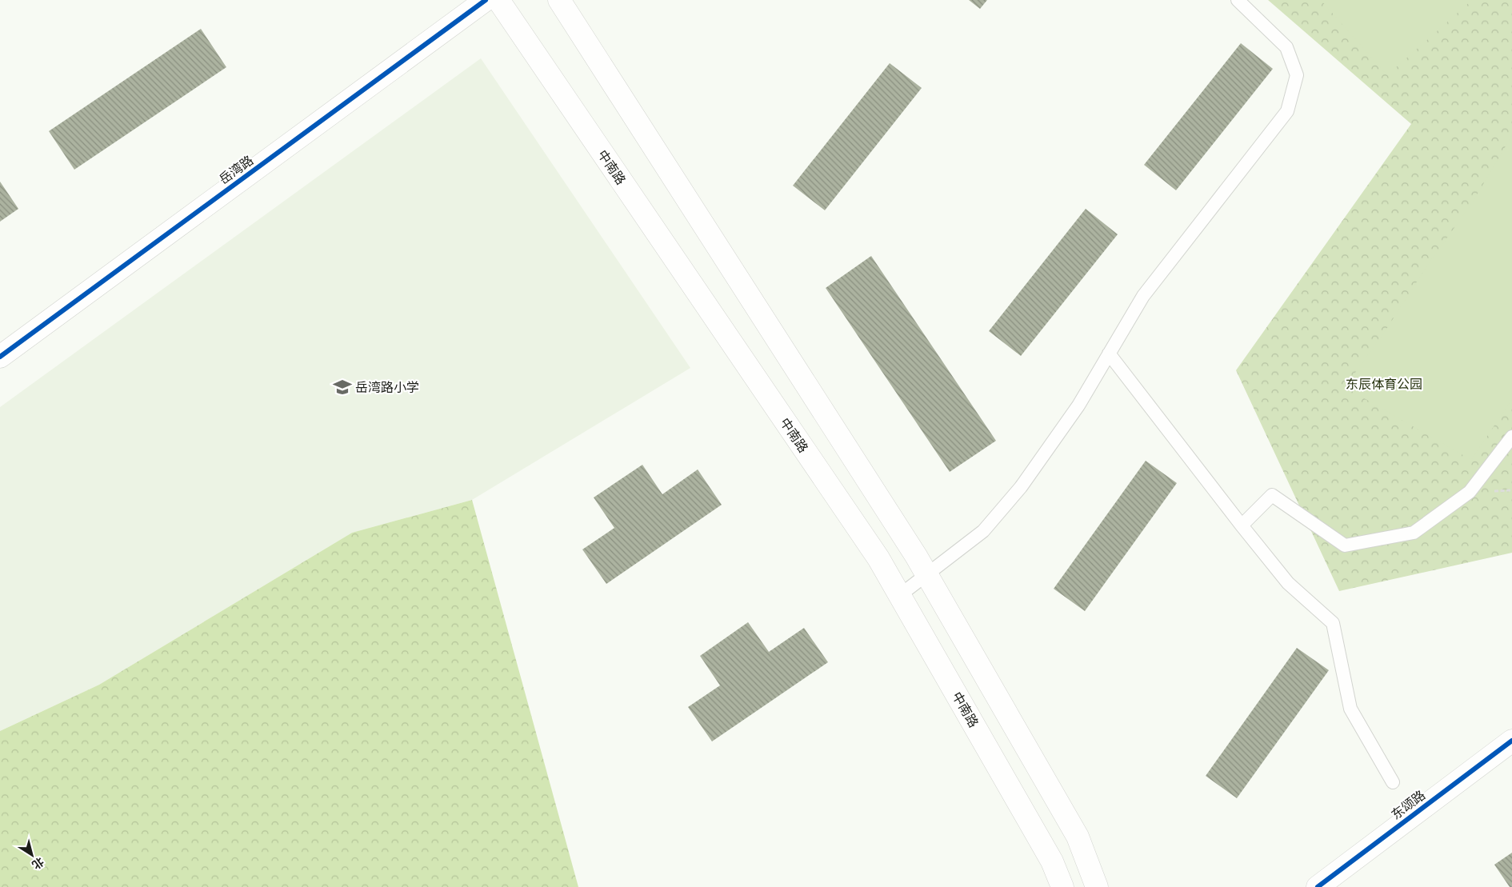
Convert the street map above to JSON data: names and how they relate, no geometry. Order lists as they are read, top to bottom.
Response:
{
  "streets": {
    "main road": ["中南路", "岳湾路", "东颂路"]
  },
  "parks": ["东辰体育公园"],
  "places": {
    "school or university": ["岳湾路小学"]
  },
  "north": "bottom right"
}
